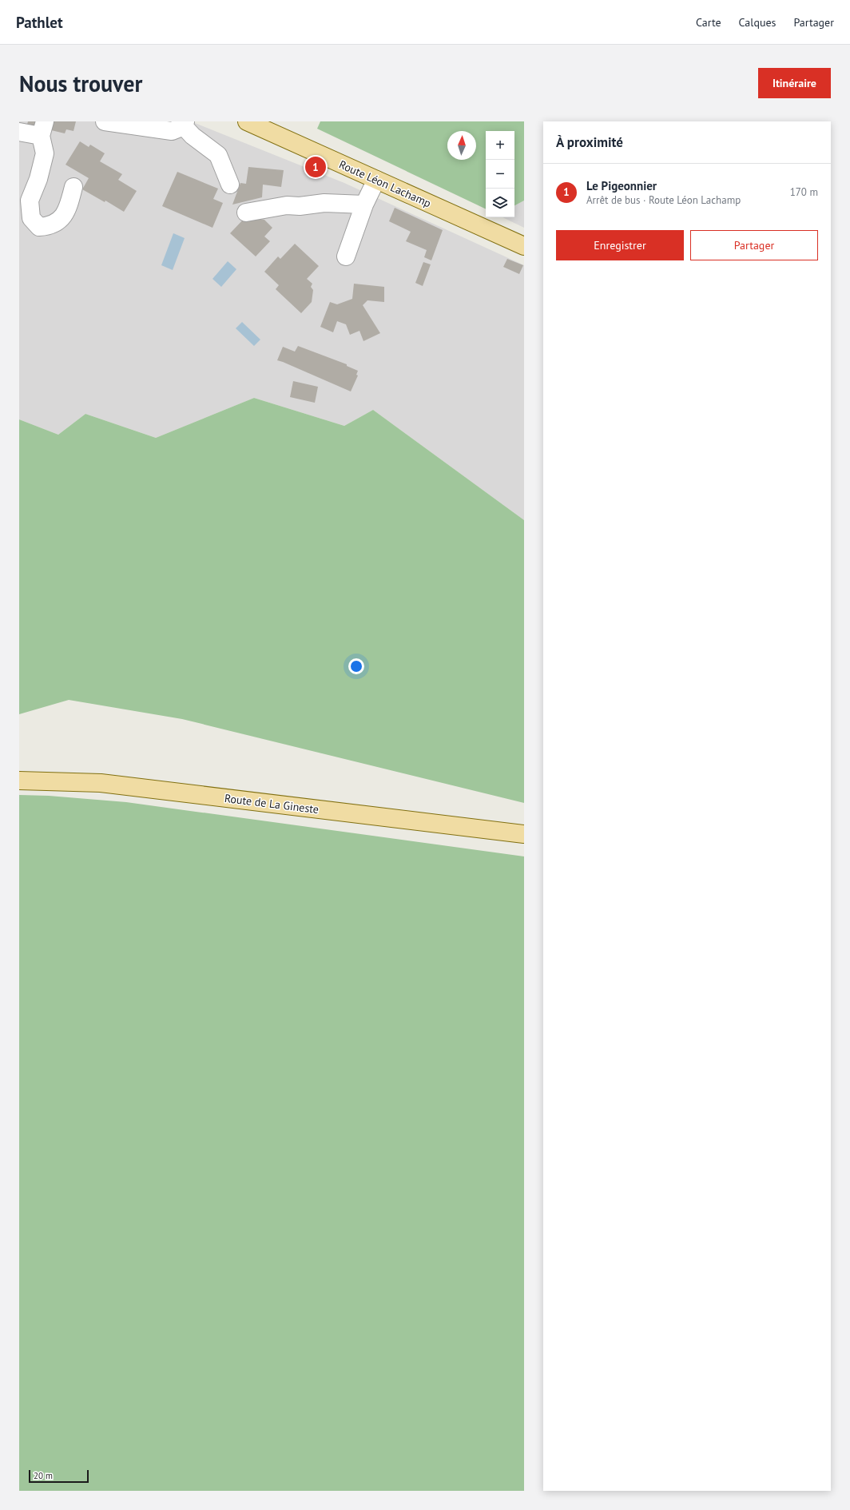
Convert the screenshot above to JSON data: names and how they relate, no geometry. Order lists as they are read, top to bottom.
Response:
{
  "streets": {
    "main road": ["Route Léon Lachamp", "Route de La Gineste"]
  },
  "scale_bar": "20 m",
  "north": "top",
  "page": {
    "header": "Pathlet",
    "nav": ["Carte", "Calques", "Partager"],
    "buttons": [
      "Itinéraire",
      ["Enregistrer", "Partager"]
    ],
    "title": "Nous trouver",
    "heading": "À proximité",
    "map_buttons": ["+", "−"],
    "pins": "1",
    "list": [
      {
        "mark": "1",
        "name": "Le Pigeonnier",
        "note": "Arrêt de bus · Route Léon Lachamp",
        "value": "170 m"
      }
    ],
    "scale": "20 m"
  }
}
